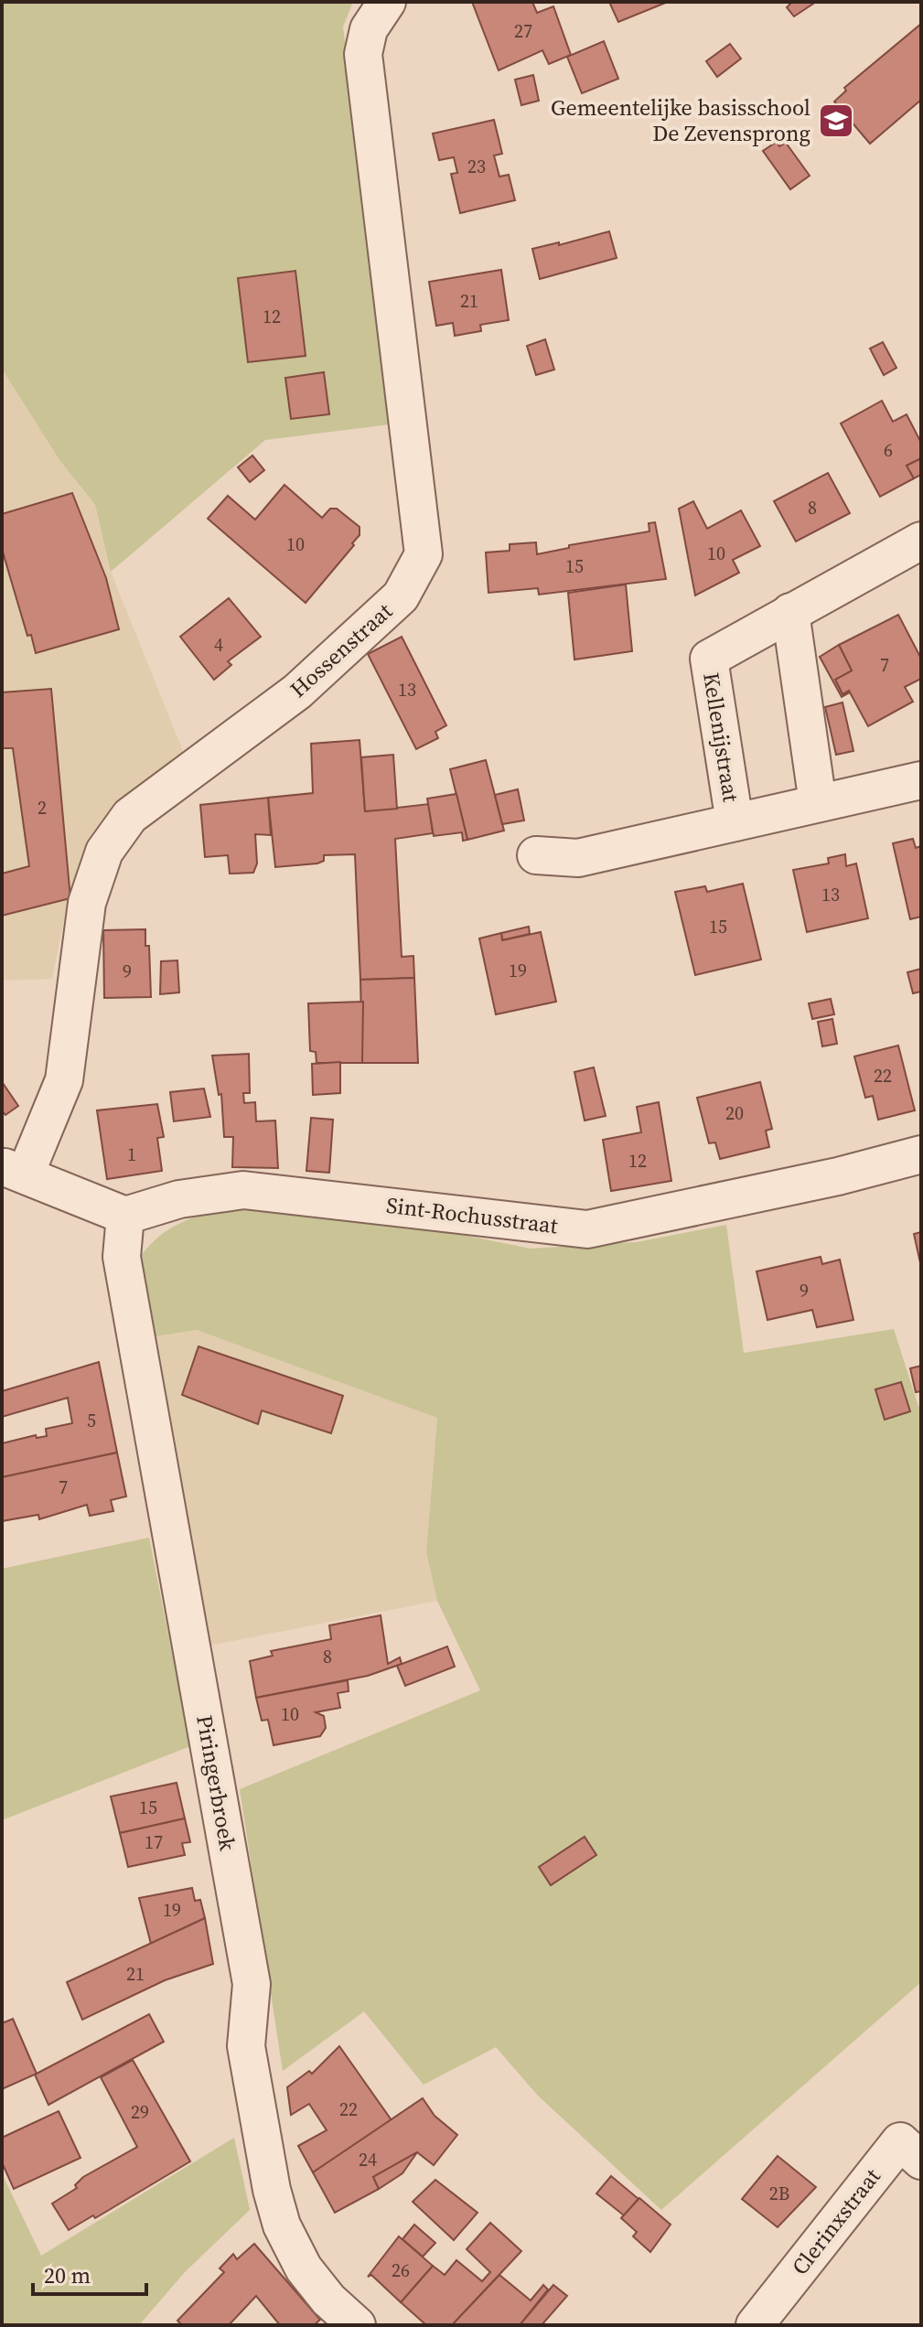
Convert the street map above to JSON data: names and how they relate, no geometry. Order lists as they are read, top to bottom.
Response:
{
  "streets": {
    "street": [
      "Hossenstraat",
      "Kellenijstraat",
      "Sint-Rochusstraat",
      "Piringerbroek",
      "Clerinxstraat"
    ]
  },
  "crossings": [
    ["Sint-Rochusstraat", "Piringerbroek"]
  ],
  "places": {
    "school or university": ["Gemeentelijke basisschool De Zevensprong"]
  },
  "house_numbers": [
    "27",
    "23",
    "21",
    "12",
    "6",
    "8",
    "10",
    "10",
    "15",
    "4",
    "7",
    "13",
    "2",
    "13",
    "15",
    "19",
    "9",
    "22",
    "20",
    "1",
    "12",
    "9",
    "5",
    "7",
    "8",
    "10",
    "15",
    "17",
    "19",
    "21",
    "22",
    "29",
    "24",
    "2B",
    "26"
  ],
  "scale_bar": "20 m"
}
